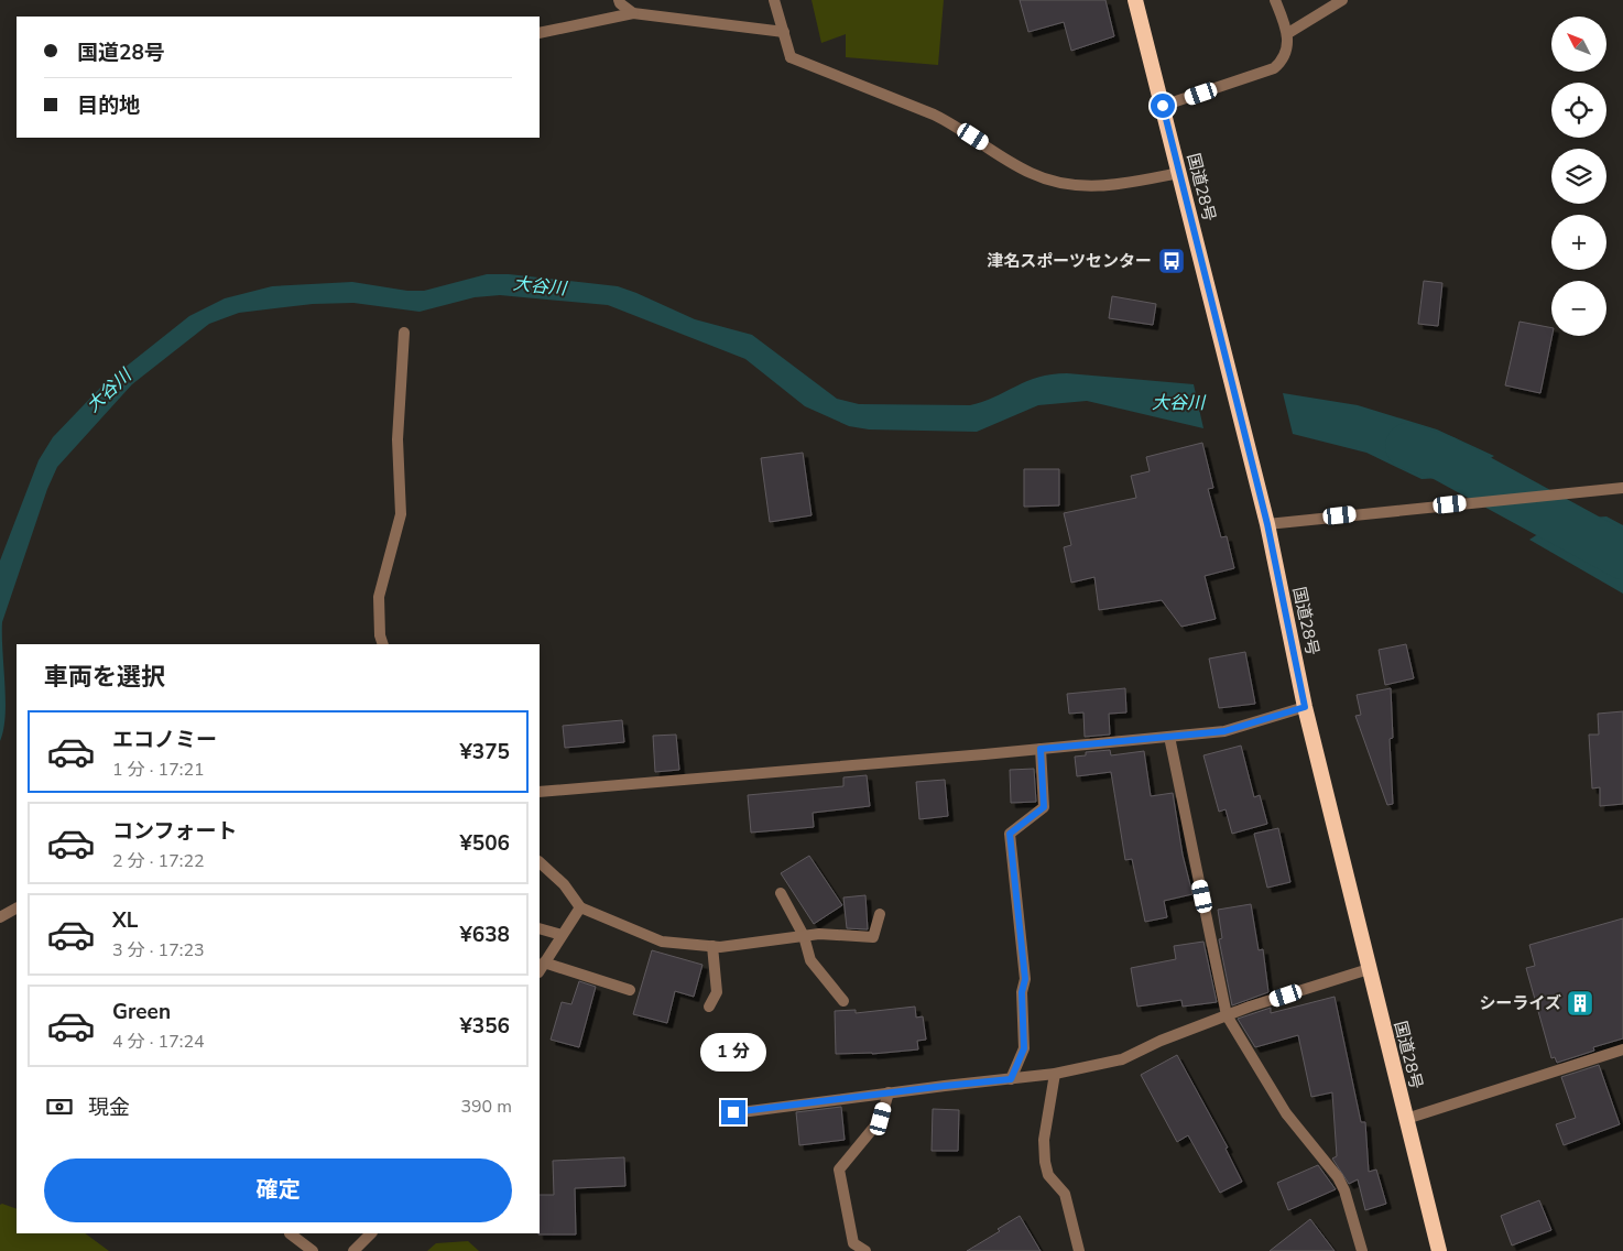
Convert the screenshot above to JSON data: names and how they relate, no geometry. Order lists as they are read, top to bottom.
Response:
{
  "streets": {
    "highway": ["国道28号"]
  },
  "water": ["大谷川"],
  "places": {
    "bus stop": ["津名スポーツセンター"],
    "building": ["シーライズ"]
  },
  "north": "top left",
  "page": {
    "map_buttons": ["+", "−"],
    "banner": ["国道28号", "目的地"],
    "heading": "車両を選択",
    "list": [
      {
        "name": "エコノミー",
        "note": "1 分 · 17:21",
        "value": "¥375"
      },
      {
        "name": "コンフォート",
        "note": "2 分 · 17:22",
        "value": "¥506"
      },
      {
        "name": "XL",
        "note": "3 分 · 17:23",
        "value": "¥638"
      },
      {
        "name": "Green",
        "note": "4 分 · 17:24",
        "value": "¥356"
      }
    ],
    "bubble": "1 分",
    "pay": ["現金", "390 m"],
    "buttons": "確定"
  }
}
